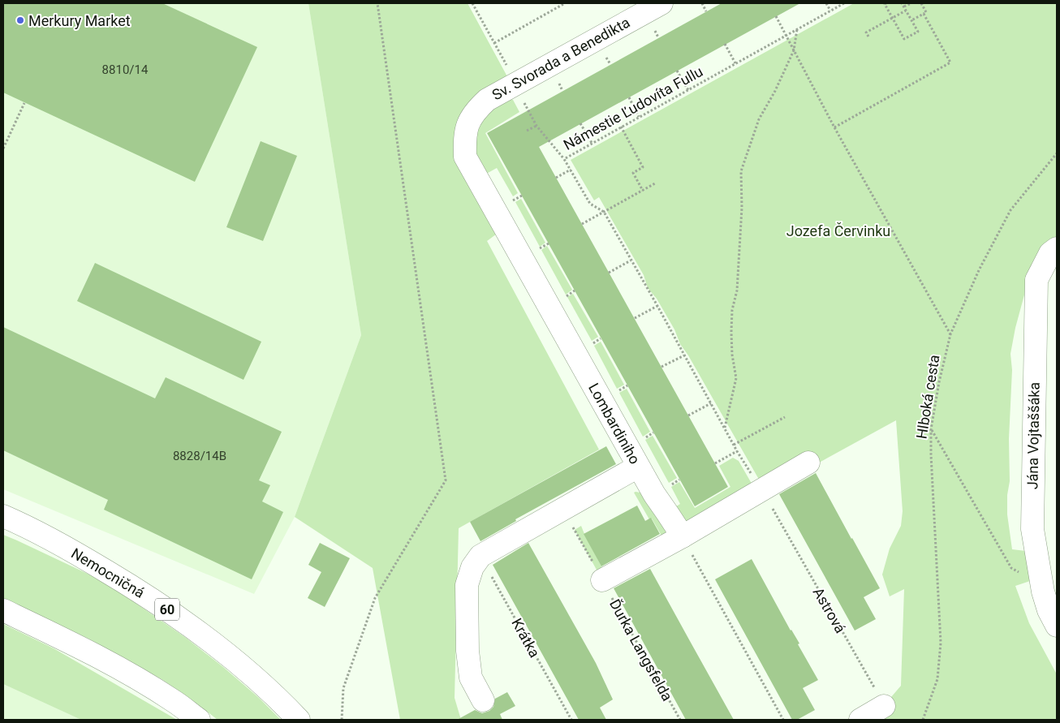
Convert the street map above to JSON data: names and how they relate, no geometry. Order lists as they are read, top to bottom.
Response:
{
  "streets": {
    "street": [
      "Sv. Svorada a Benedikta",
      "Lombardiniho",
      "Jána Vojtaššáka",
      "Nemocničná",
      "60"
    ],
    "path": [
      "Námestie Ľudovíta Fullu",
      "Hlboká cesta",
      "Astrová",
      "Krátka",
      "Ďurka Langsfelda"
    ]
  },
  "crossings": [
    ["Sv. Svorada a Benedikta", "Lombardiniho"],
    ["Námestie Ľudovíta Fullu", "Astrová"]
  ],
  "parks": ["Jozefa Červinku"],
  "places": ["Merkury Market"],
  "house_numbers": ["8810/14", "8828/14B"]
}
